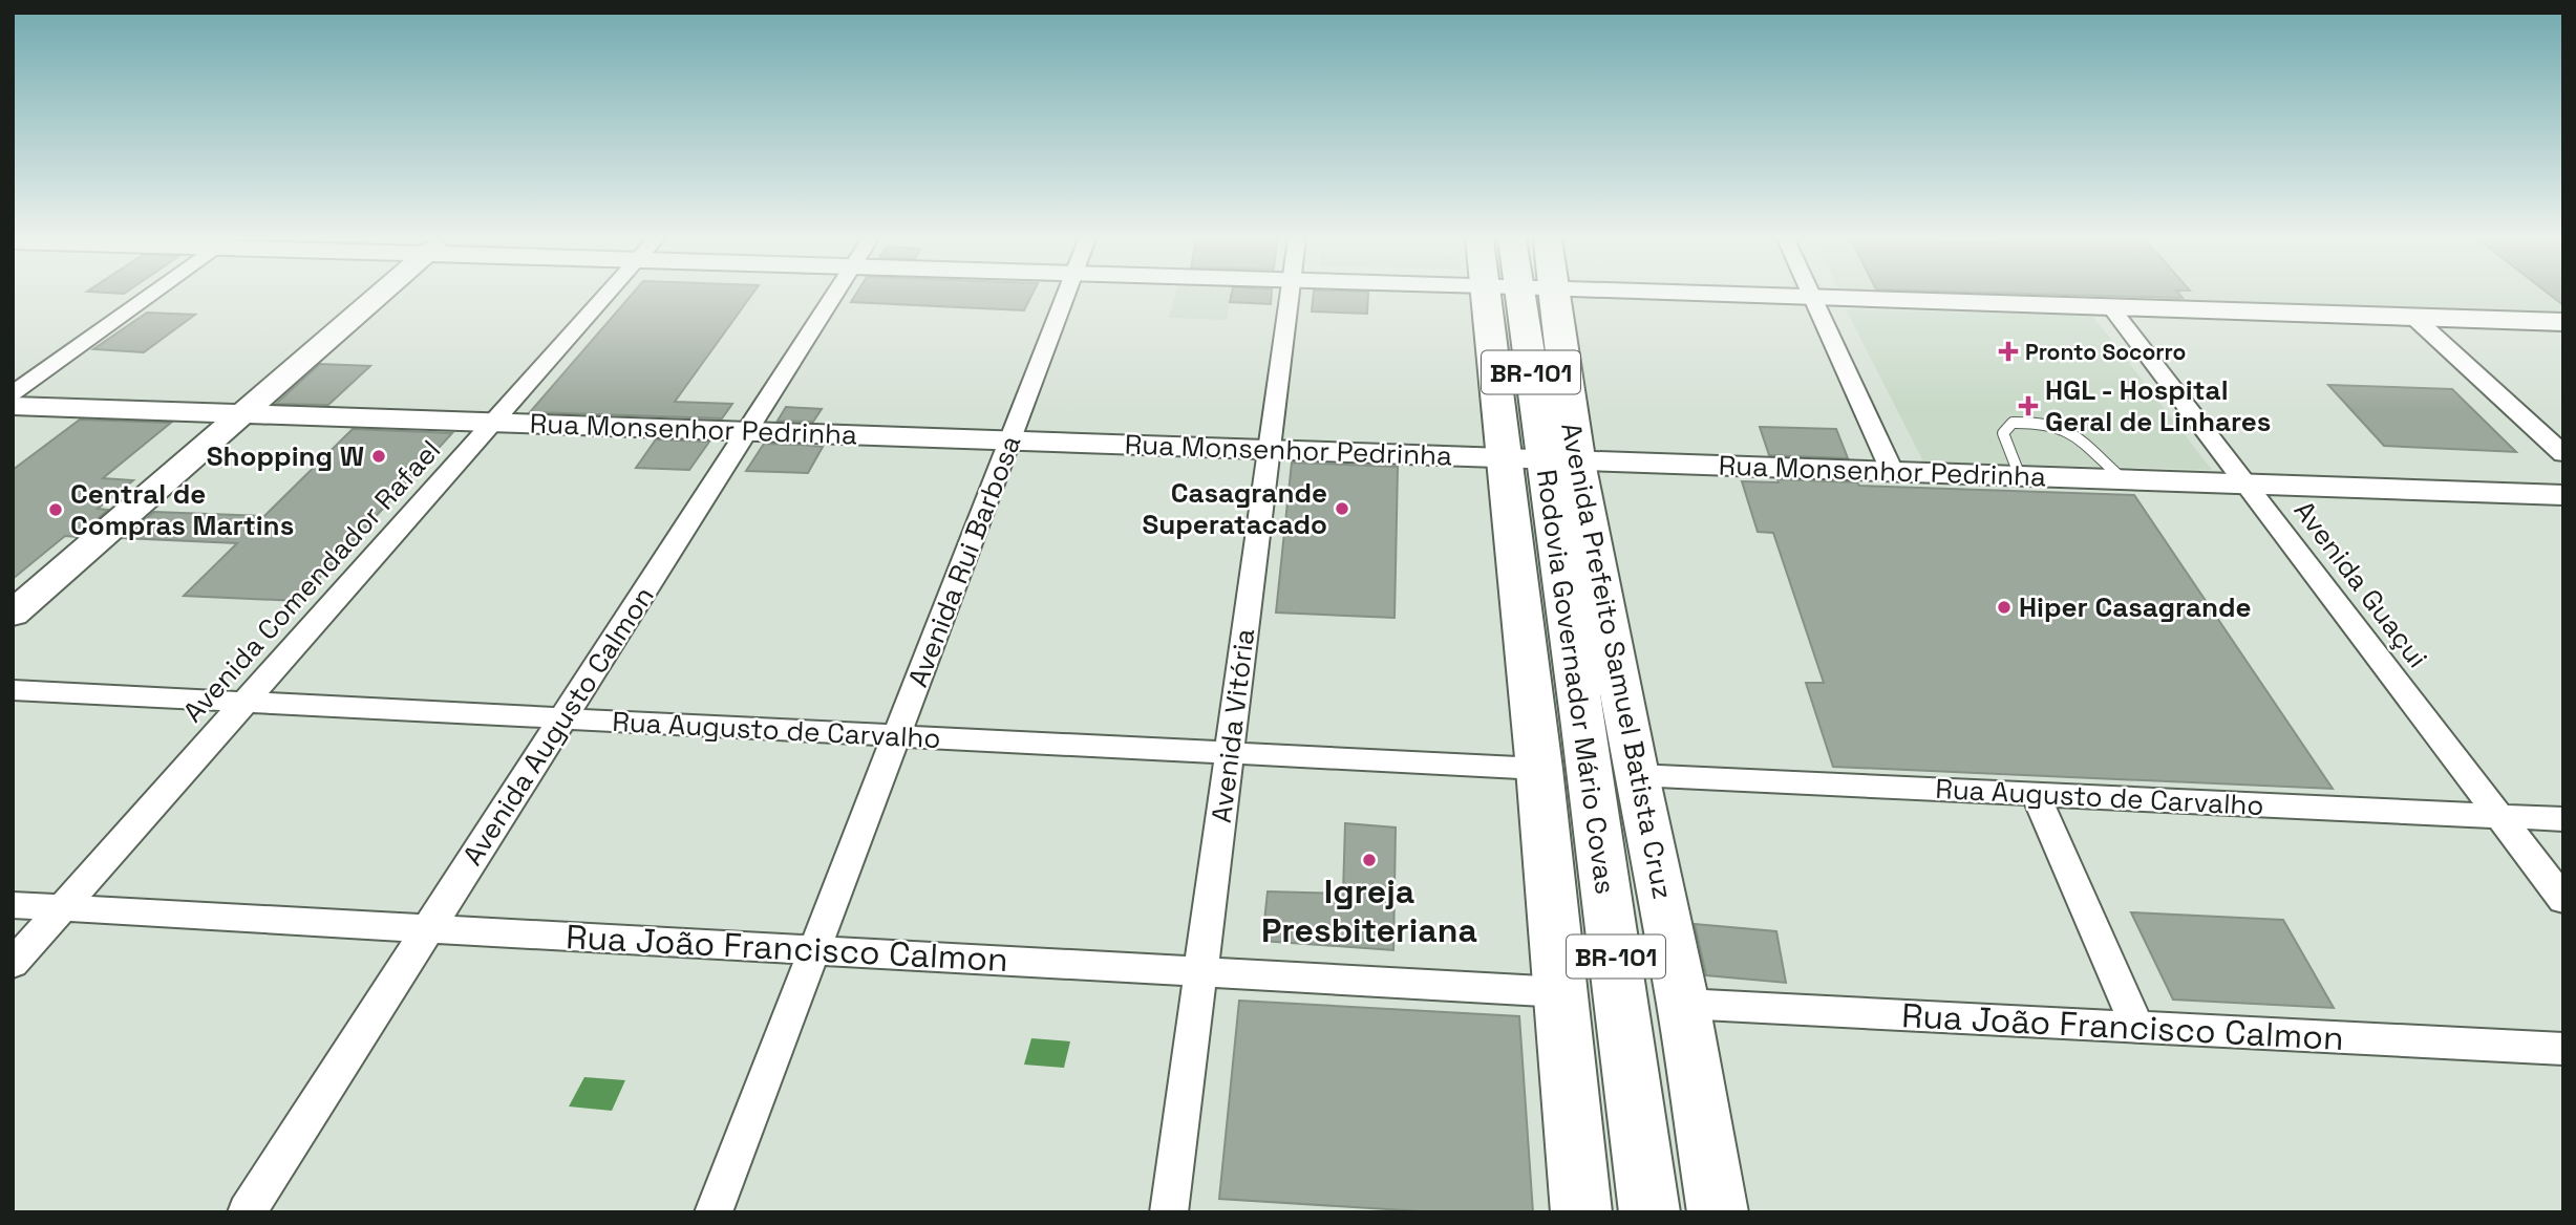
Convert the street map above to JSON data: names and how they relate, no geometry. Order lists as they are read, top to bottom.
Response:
{
  "streets": {
    "main road": [
      "BR-101",
      "Rua Monsenhor Pedrinha",
      "Avenida Prefeito Samuel Batista Cruz",
      "Rodovia Governador Mário Covas"
    ],
    "street": [
      "Avenida Rui Barbosa",
      "Avenida Comendador Rafael",
      "Avenida Guaçui",
      "Avenida Augusto Calmon",
      "Avenida Vitória",
      "Rua Augusto de Carvalho",
      "Rua João Francisco Calmon"
    ]
  },
  "crossings": [
    ["Rua Monsenhor Pedrinha", "Avenida Rui Barbosa"],
    ["Rua Monsenhor Pedrinha", "Avenida Comendador Rafael"],
    ["Rua Monsenhor Pedrinha", "Avenida Guaçui"],
    ["Rua Monsenhor Pedrinha", "Avenida Prefeito Samuel Batista Cruz"],
    ["Rua Monsenhor Pedrinha", "Rodovia Governador Mário Covas"],
    ["Rua Monsenhor Pedrinha", "Avenida Augusto Calmon"],
    ["Rua Monsenhor Pedrinha", "Avenida Vitória"],
    ["Avenida Rui Barbosa", "Rua Augusto de Carvalho"],
    ["Avenida Rui Barbosa", "Rua João Francisco Calmon"],
    ["Avenida Comendador Rafael", "Rua Augusto de Carvalho"],
    ["Avenida Comendador Rafael", "Rua João Francisco Calmon"],
    ["Avenida Guaçui", "Rua Augusto de Carvalho"],
    ["Avenida Prefeito Samuel Batista Cruz", "Rodovia Governador Mário Covas"],
    ["Avenida Prefeito Samuel Batista Cruz", "Rua Augusto de Carvalho"],
    ["Avenida Prefeito Samuel Batista Cruz", "Rua João Francisco Calmon"],
    ["Avenida Augusto Calmon", "Rua Augusto de Carvalho"],
    ["Avenida Augusto Calmon", "Rua João Francisco Calmon"],
    ["Avenida Vitória", "Rua Augusto de Carvalho"],
    ["Avenida Vitória", "Rua João Francisco Calmon"]
  ],
  "places": {
    "health": ["Pronto Socorro", "HGL - Hospital Geral de Linhares"],
    "other": [
      "Shopping W",
      "Casagrande Superatacado",
      "Central de Compras Martins",
      "Hiper Casagrande",
      "Igreja Presbiteriana"
    ]
  }
}
